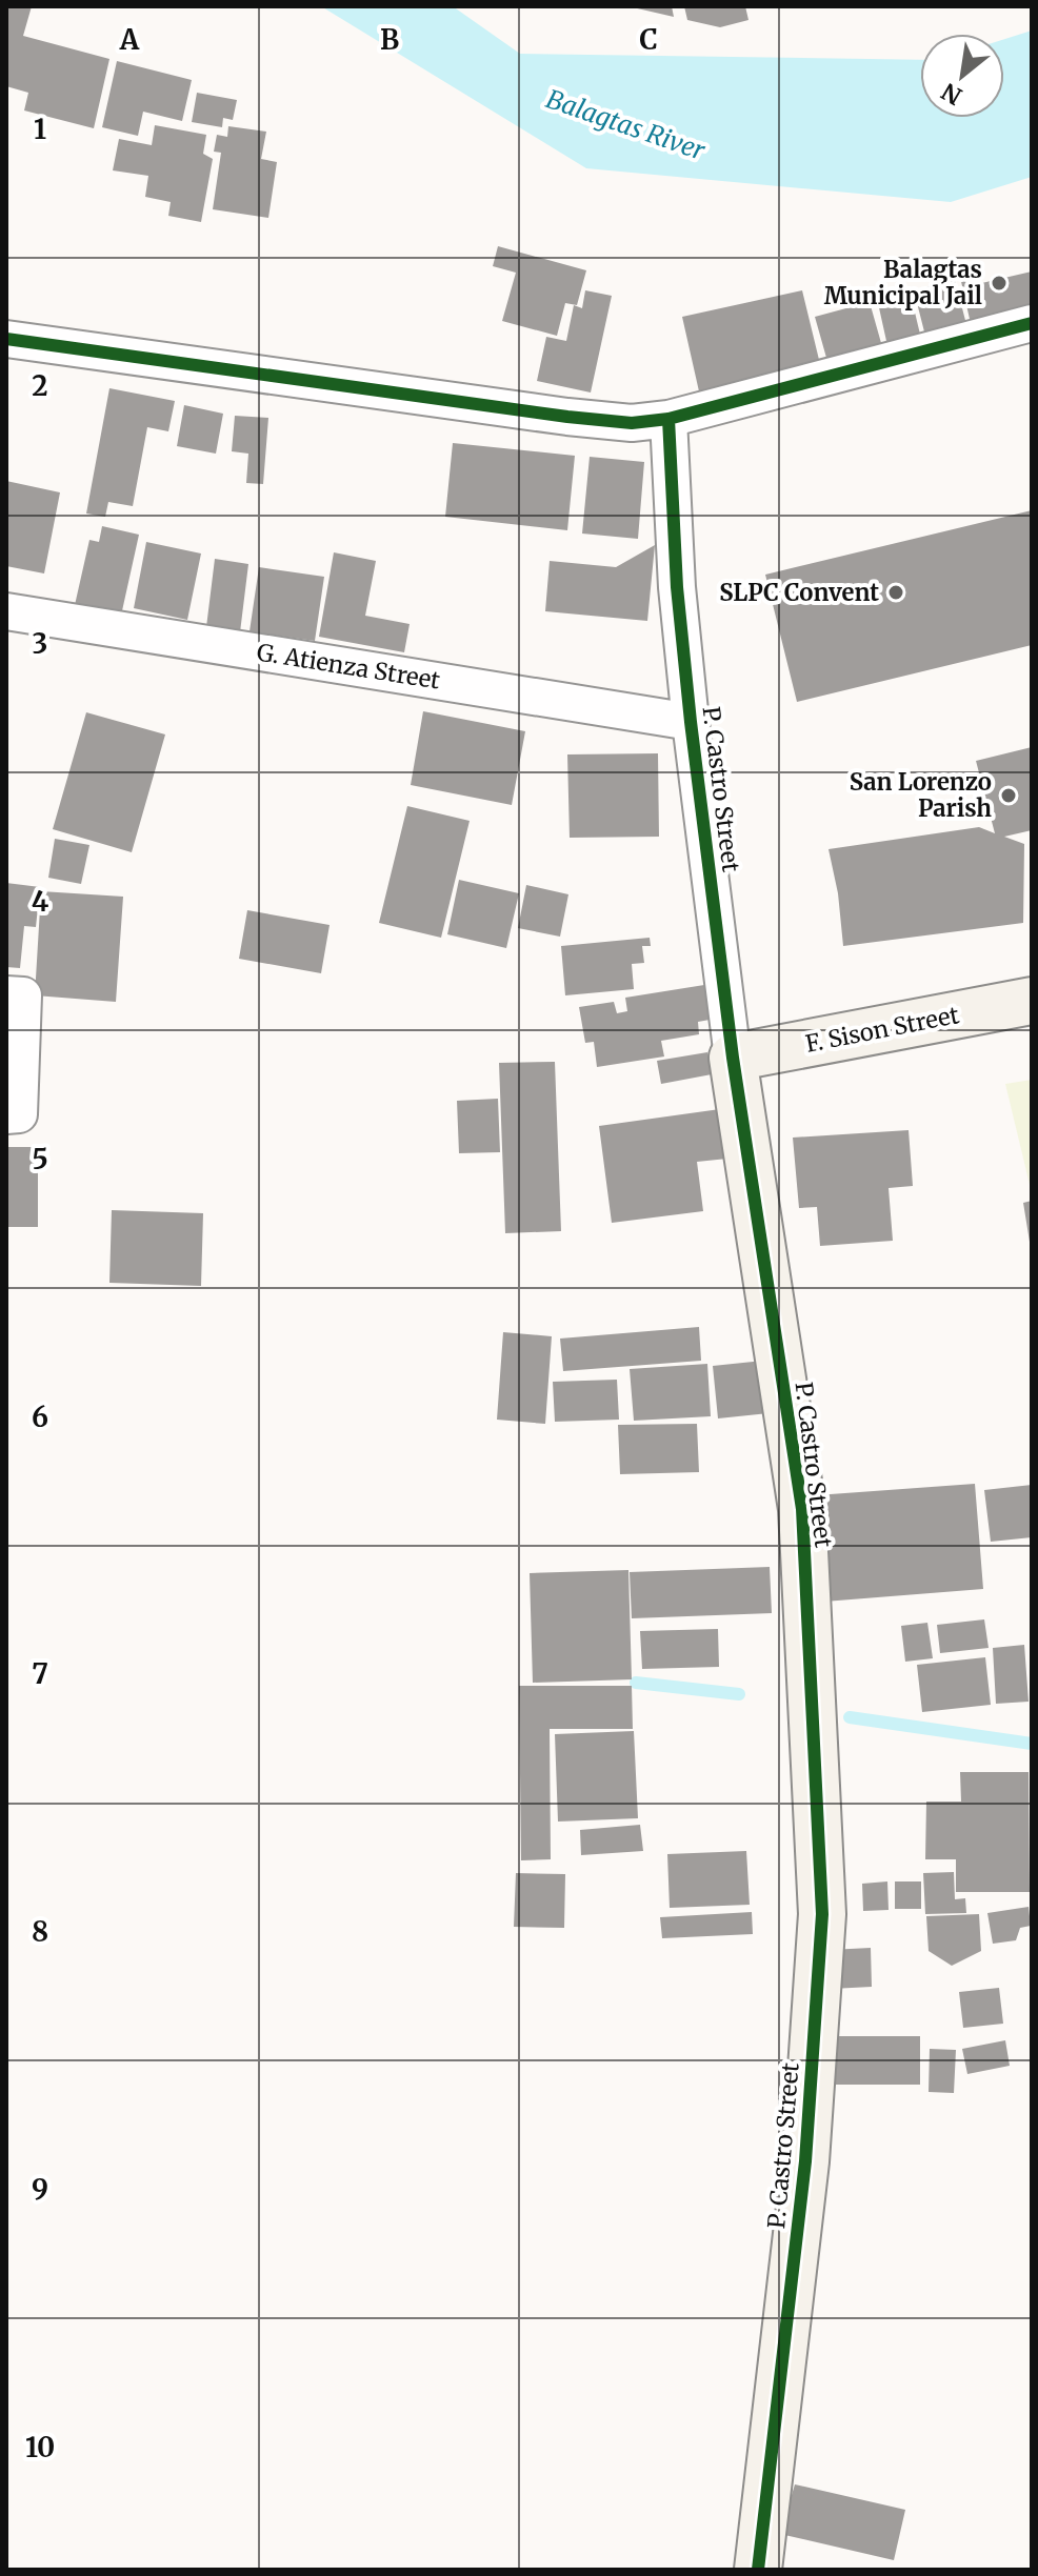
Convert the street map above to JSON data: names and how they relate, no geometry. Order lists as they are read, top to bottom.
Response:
{
  "streets": {
    "street": ["G. Atienza Street", "P. Castro Street", "F. Sison Street"]
  },
  "crossings": [
    ["G. Atienza Street", "P. Castro Street"],
    ["P. Castro Street", "F. Sison Street"]
  ],
  "water": ["Balagtas River"],
  "places": ["Balagtas Municipal Jail", "SLPC Convent", "San Lorenzo Parish"],
  "north": "bottom left",
  "grid": {
    "columns": ["A", "B", "C"],
    "rows": [
      "1",
      "2",
      "3",
      "4",
      "5",
      "6",
      "7",
      "8",
      "9",
      "10"
    ]
  }
}
